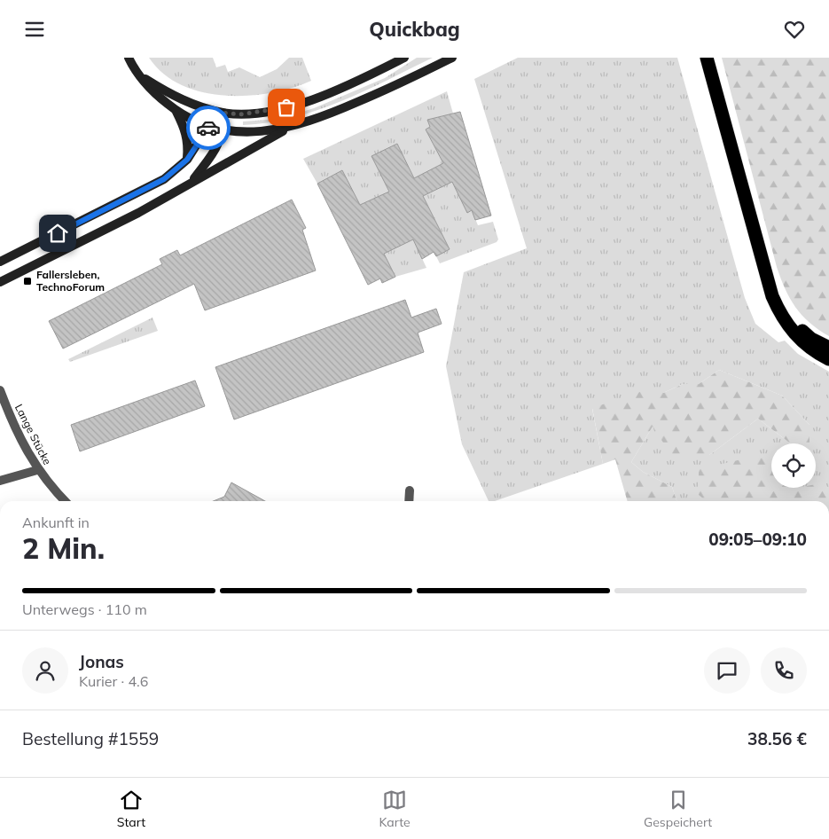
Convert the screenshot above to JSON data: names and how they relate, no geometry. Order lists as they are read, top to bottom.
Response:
{
  "streets": {
    "street": ["Lange Stücke"]
  },
  "places": {
    "transit": ["Fallersleben, TechnoForum"]
  },
  "page": {
    "header": "Quickbag",
    "heading": ["2 Min.", "Ankunft in", "09:05–09:10"],
    "panel": [
      "Jonas",
      "Kurier · 4.6",
      "Bestellung #1559",
      "38.56 €"
    ],
    "bar": "Unterwegs · 110 m",
    "tabs": ["Start", "Karte", "Gespeichert"]
  }
}
